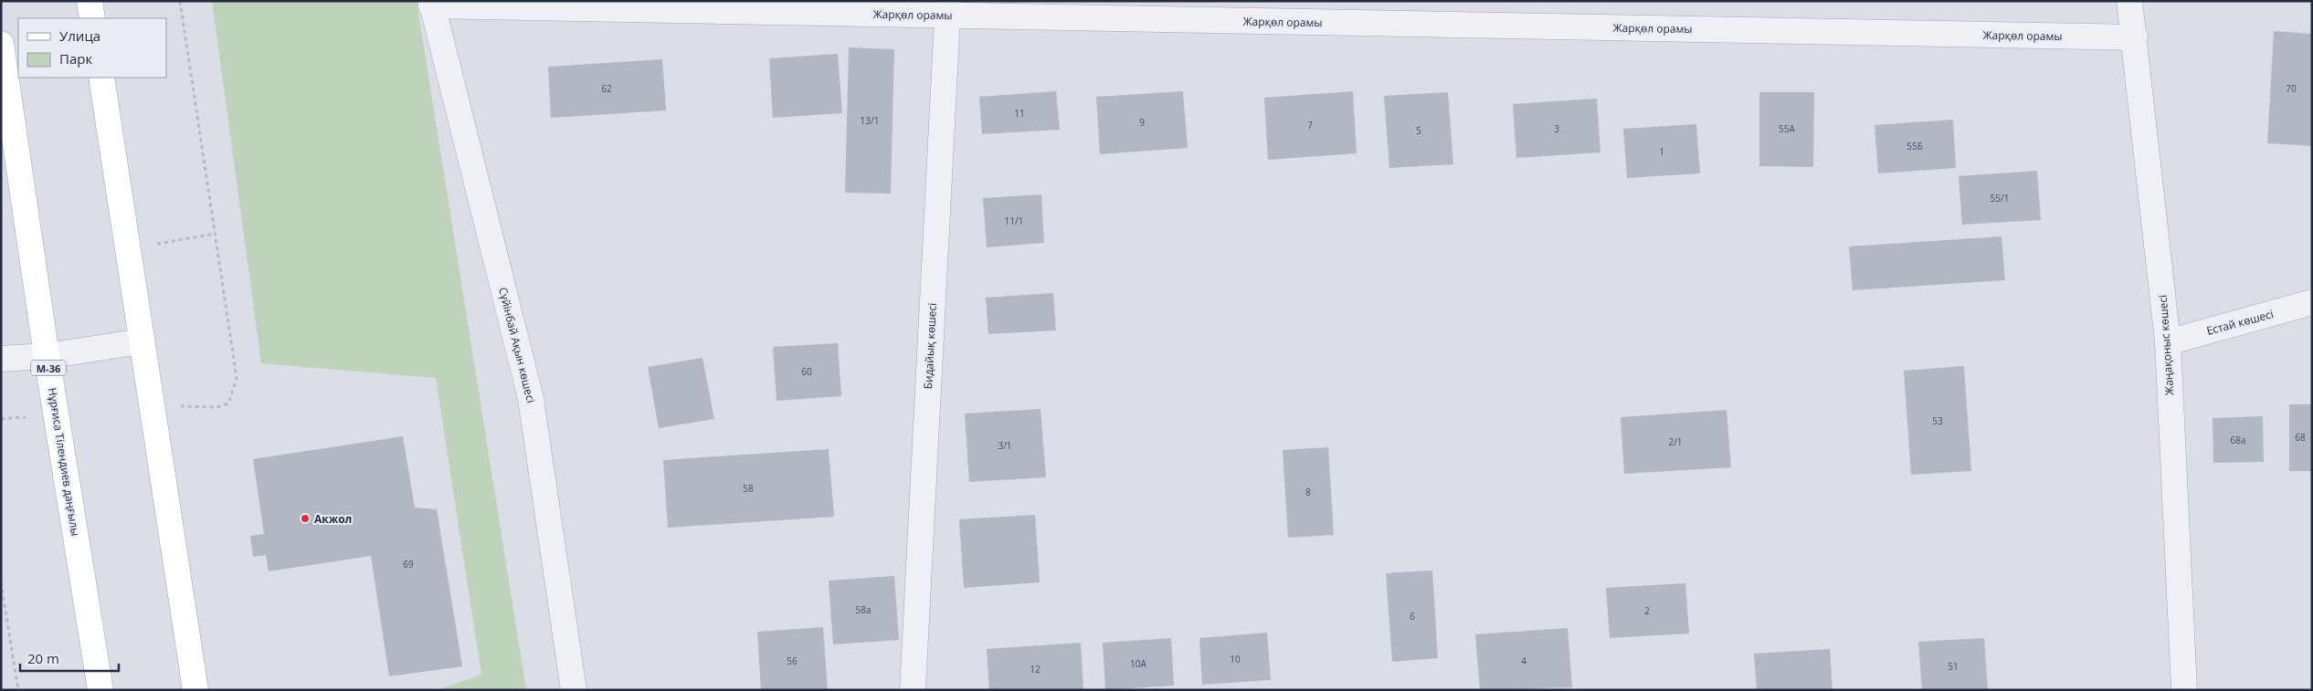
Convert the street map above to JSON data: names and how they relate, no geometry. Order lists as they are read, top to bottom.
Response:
{
  "streets": {
    "main road": ["M-36", "Нұрғиса Тілендиев даңғылы"],
    "street": [
      "Жарқөл орамы",
      "Естай көшесі",
      "Сүйінбай Ақын көшесі",
      "Жаңақоныс көшесі",
      "Бидайық көшесі"
    ]
  },
  "crossings": [
    ["Жарқөл орамы", "Сүйінбай Ақын көшесі"],
    ["Жарқөл орамы", "Жаңақоныс көшесі"],
    ["Жарқөл орамы", "Бидайық көшесі"],
    ["Естай көшесі", "Жаңақоныс көшесі"]
  ],
  "places": ["Акжол"],
  "house_numbers": [
    "62",
    "70",
    "11",
    "13/1",
    "9",
    "7",
    "3",
    "55А",
    "5",
    "55Б",
    "1",
    "55/1",
    "11/1",
    "60",
    "53",
    "68",
    "68а",
    "2/1",
    "3/1",
    "58",
    "8",
    "69",
    "58а",
    "2",
    "6",
    "10",
    "56",
    "4",
    "10А",
    "51",
    "12"
  ],
  "legend": ["Улица", "Парк"],
  "scale_bar": "20 m"
}
